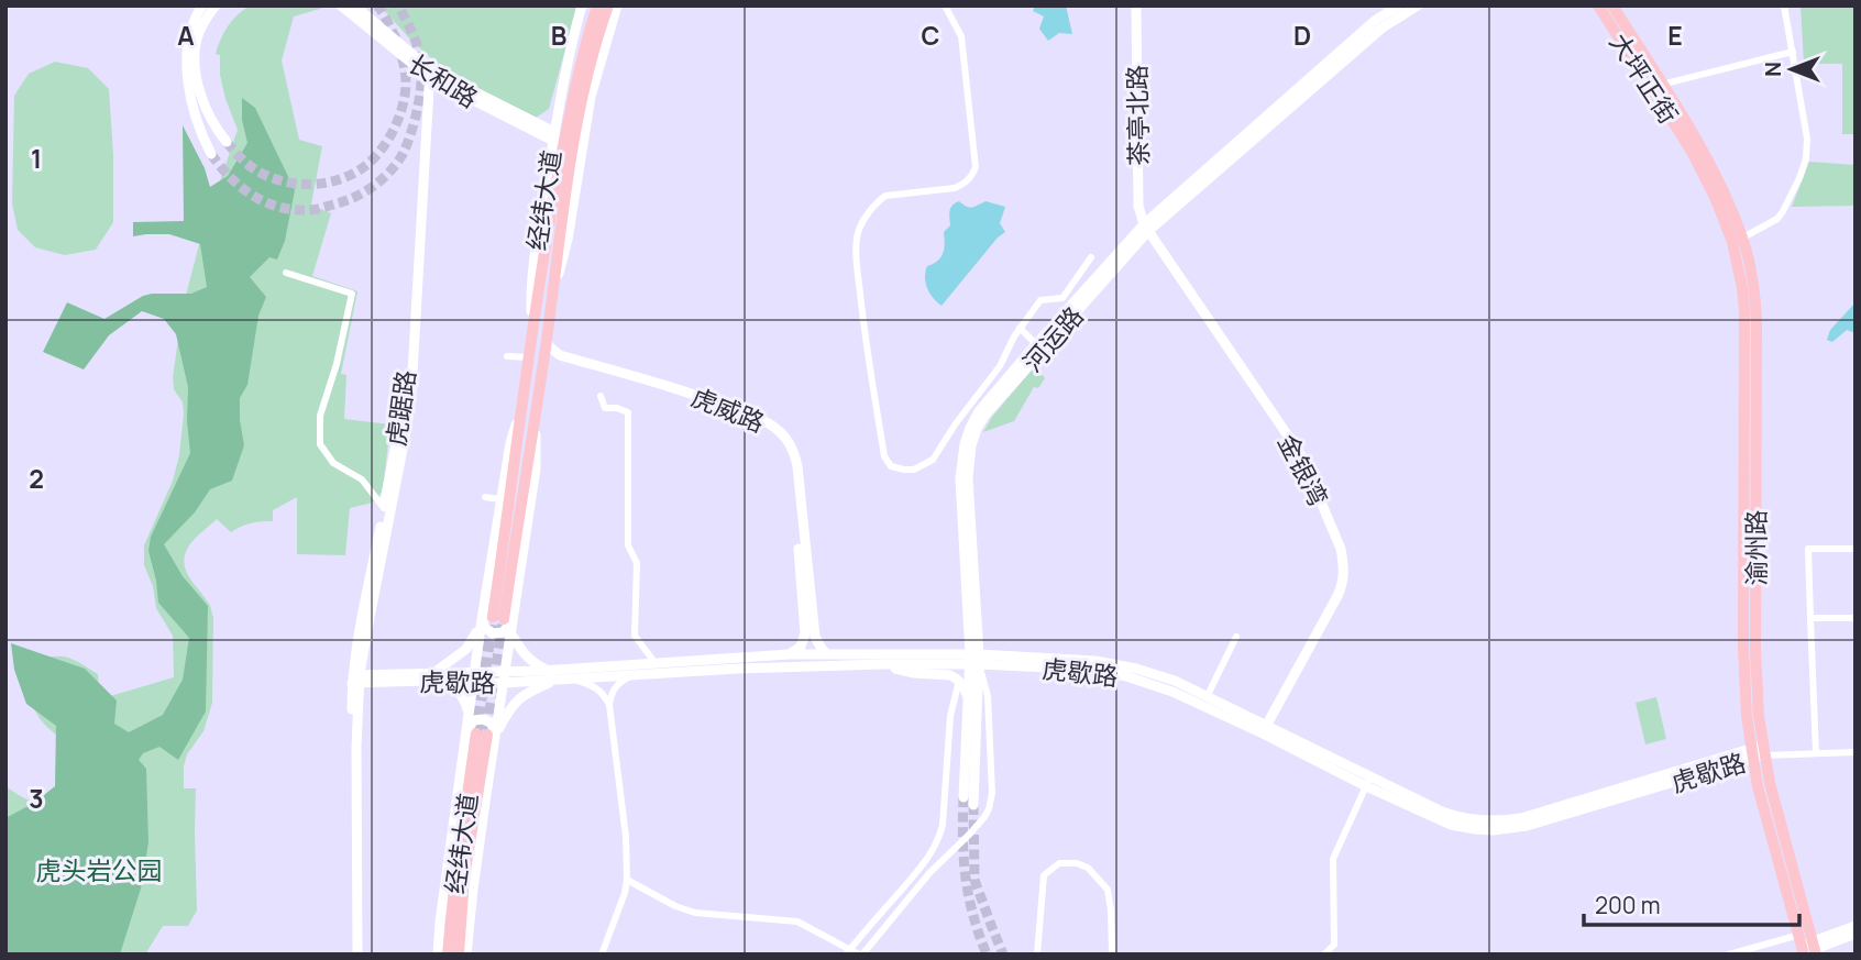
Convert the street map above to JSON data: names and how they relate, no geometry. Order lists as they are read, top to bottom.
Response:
{
  "streets": {
    "main road": [
      "大坪正街",
      "长和路",
      "茶亭北路",
      "经纬大道",
      "河运路",
      "虎踞路",
      "虎威路",
      "金银湾",
      "渝州路",
      "虎歇路"
    ]
  },
  "crossings": [
    ["大坪正街", "渝州路"],
    ["长和路", "经纬大道"],
    ["长和路", "虎踞路"],
    ["茶亭北路", "河运路"],
    ["茶亭北路", "金银湾"],
    ["河运路", "金银湾"],
    ["河运路", "虎歇路"],
    ["虎踞路", "虎歇路"],
    ["虎威路", "虎歇路"],
    ["金银湾", "虎歇路"],
    ["渝州路", "虎歇路"]
  ],
  "parks": ["虎头岩公园"],
  "scale_bar": "200 m",
  "north": "left",
  "grid": {
    "columns": [
      "A",
      "B",
      "C",
      "D",
      "E"
    ],
    "rows": ["1", "2", "3"]
  }
}
